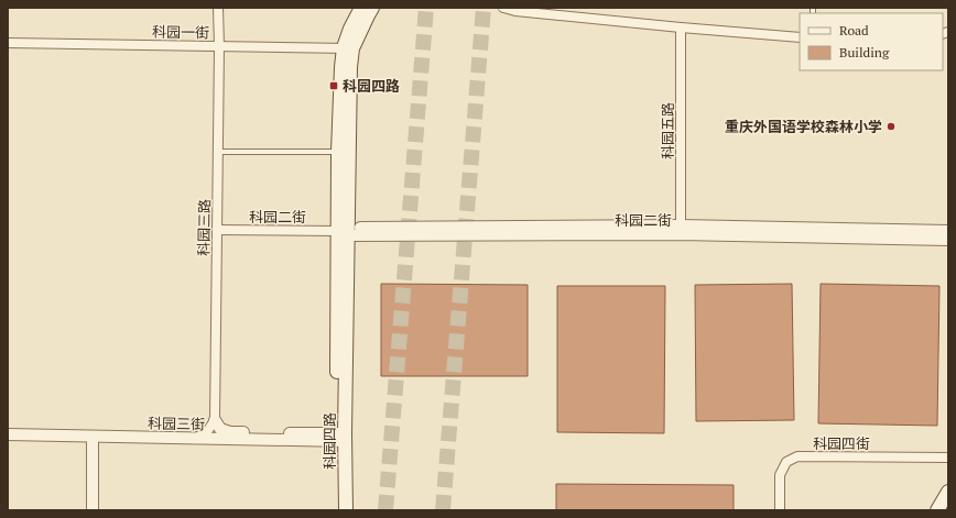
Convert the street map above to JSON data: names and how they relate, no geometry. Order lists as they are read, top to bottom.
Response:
{
  "streets": {
    "main road": ["科园四路"],
    "street": [
      "科园一街",
      "科园五路",
      "科园二街",
      "科园三路",
      "科园三街",
      "科园四街"
    ]
  },
  "crossings": [
    ["科园一街", "科园三路"],
    ["科园一街", "科园四路"],
    ["科园五路", "科园二街"],
    ["科园二街", "科园三路"],
    ["科园二街", "科园四路"],
    ["科园三路", "科园三街"],
    ["科园三街", "科园四路"]
  ],
  "places": {
    "transit": ["科园四路"],
    "other": ["重庆外国语学校森林小学"]
  },
  "legend": ["Road", "Building"]
}
